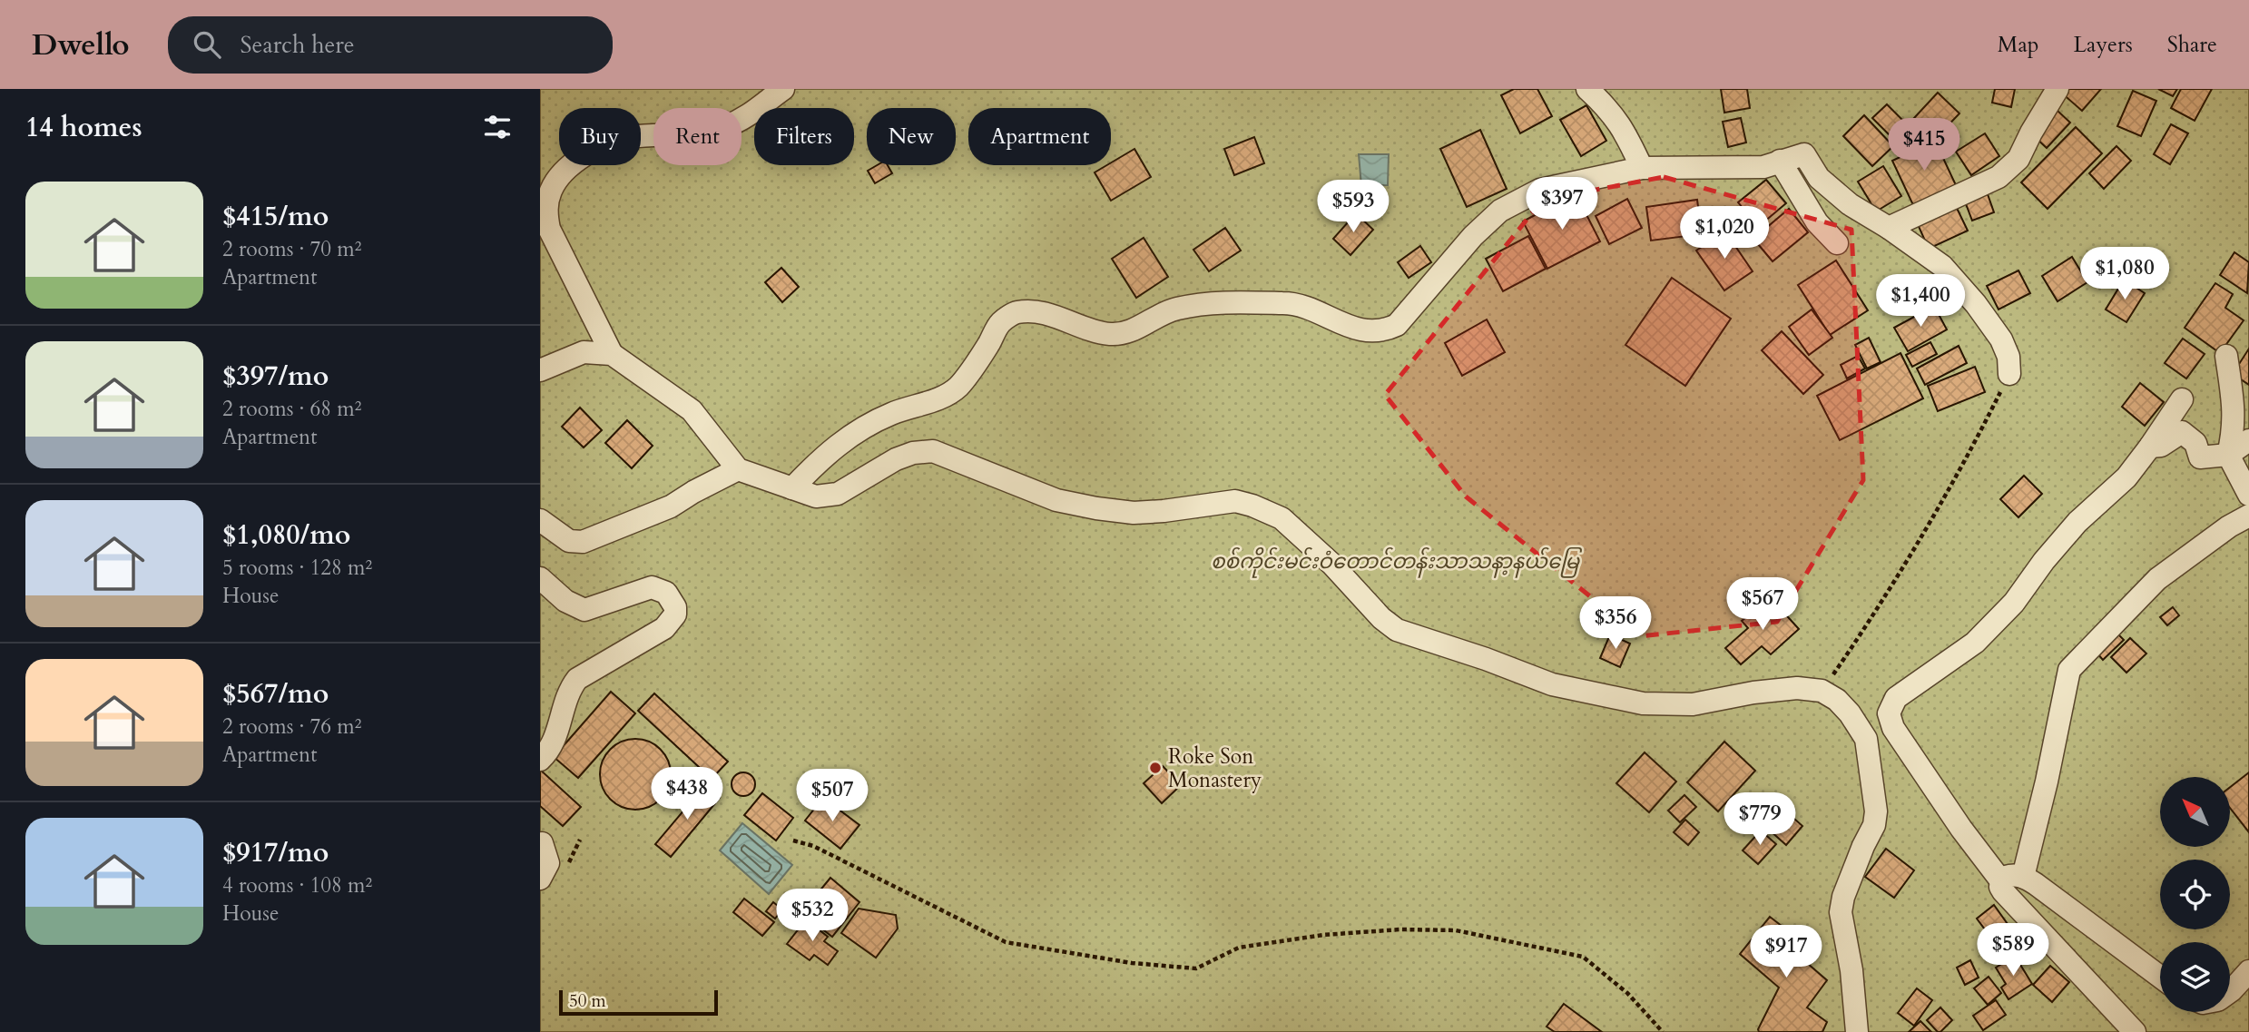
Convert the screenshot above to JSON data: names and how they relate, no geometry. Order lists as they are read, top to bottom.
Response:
{
  "parks": ["စစ်ကိုင်းမင်းဝံတောင်တန်းသာသနာ့နယ်မြေ"],
  "places": ["Roke Son Monastery"],
  "scale_bar": "50 m",
  "north": "top left",
  "page": {
    "header": "Dwello",
    "search": "Search here",
    "nav": ["Map", "Layers", "Share"],
    "heading": "14 homes",
    "chip": [
      "Buy",
      "Rent",
      "Filters",
      "New",
      "Apartment"
    ],
    "price": [
      "$415",
      "$397",
      "$593",
      "$1,020",
      "$1,080",
      "$1,400",
      "$567",
      "$356",
      "$438",
      "$507",
      "$779",
      "$532",
      "$589",
      "$917"
    ],
    "list": [
      {
        "name": "$415/mo",
        "note": "2 rooms · 70 m² · Apartment"
      },
      {
        "name": "$397/mo",
        "note": "2 rooms · 68 m² · Apartment"
      },
      {
        "name": "$1,080/mo",
        "note": "5 rooms · 128 m² · House"
      },
      {
        "name": "$567/mo",
        "note": "2 rooms · 76 m² · Apartment"
      },
      {
        "name": "$917/mo",
        "note": "4 rooms · 108 m² · House"
      }
    ],
    "scale": "50 m"
  }
}
